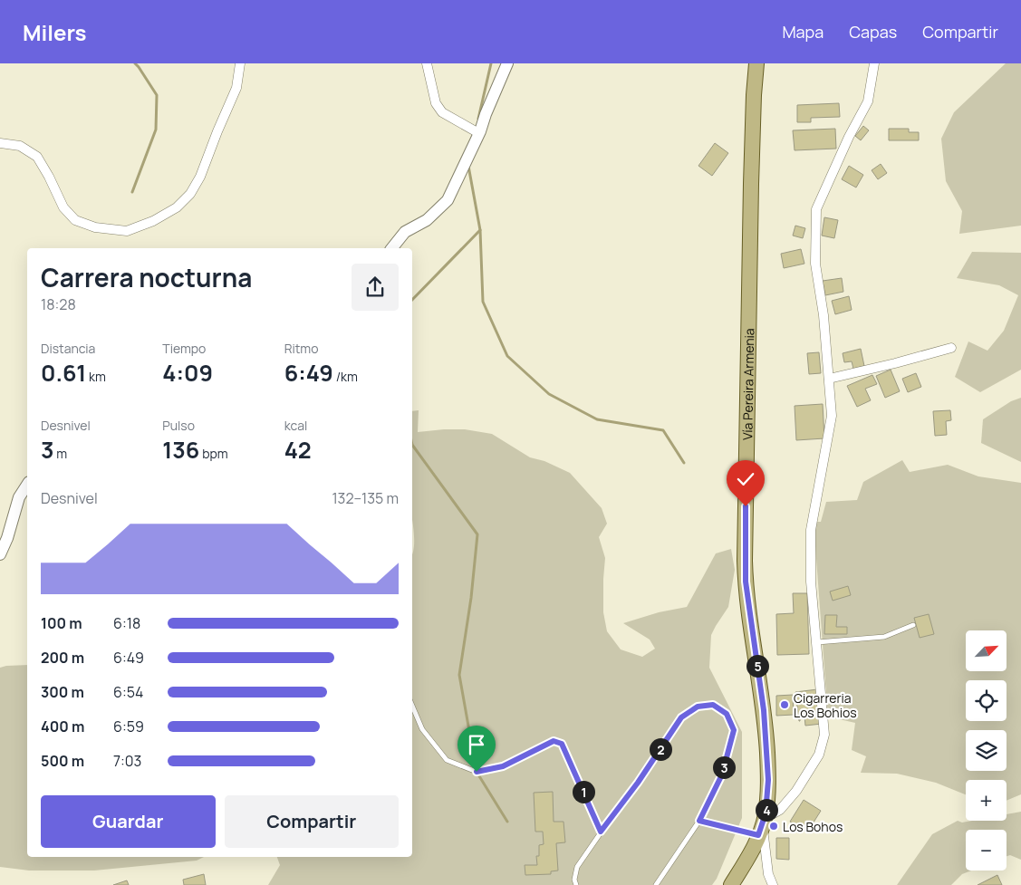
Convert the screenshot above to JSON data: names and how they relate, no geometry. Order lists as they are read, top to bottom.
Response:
{
  "streets": {
    "main road": ["Vía Pereira Armenia"]
  },
  "places": ["Cigarreria Los Bohios", "Los Bohos"],
  "north": "top right",
  "page": {
    "header": "Milers",
    "nav": ["Mapa", "Capas", "Compartir"],
    "heading": ["Carrera nocturna", "18:28"],
    "stats": [
      ["Distancia", "0.61 km"],
      ["Tiempo", "4:09"],
      ["Ritmo", "6:49 /km"],
      ["Desnivel", "3 m"],
      ["Pulso", "136 bpm"],
      ["kcal", "42"]
    ],
    "chart": ["Desnivel", "132–135 m"],
    "list": [
      {
        "name": "100 m",
        "note": "6:18"
      },
      {
        "name": "200 m",
        "note": "6:49"
      },
      {
        "name": "300 m",
        "note": "6:54"
      },
      {
        "name": "400 m",
        "note": "6:59"
      },
      {
        "name": "500 m",
        "note": "7:03"
      }
    ],
    "map_buttons": ["+", "−"],
    "pins": [
      "5",
      "2",
      "3",
      "1",
      "4"
    ],
    "buttons": ["Guardar", "Compartir"]
  }
}
